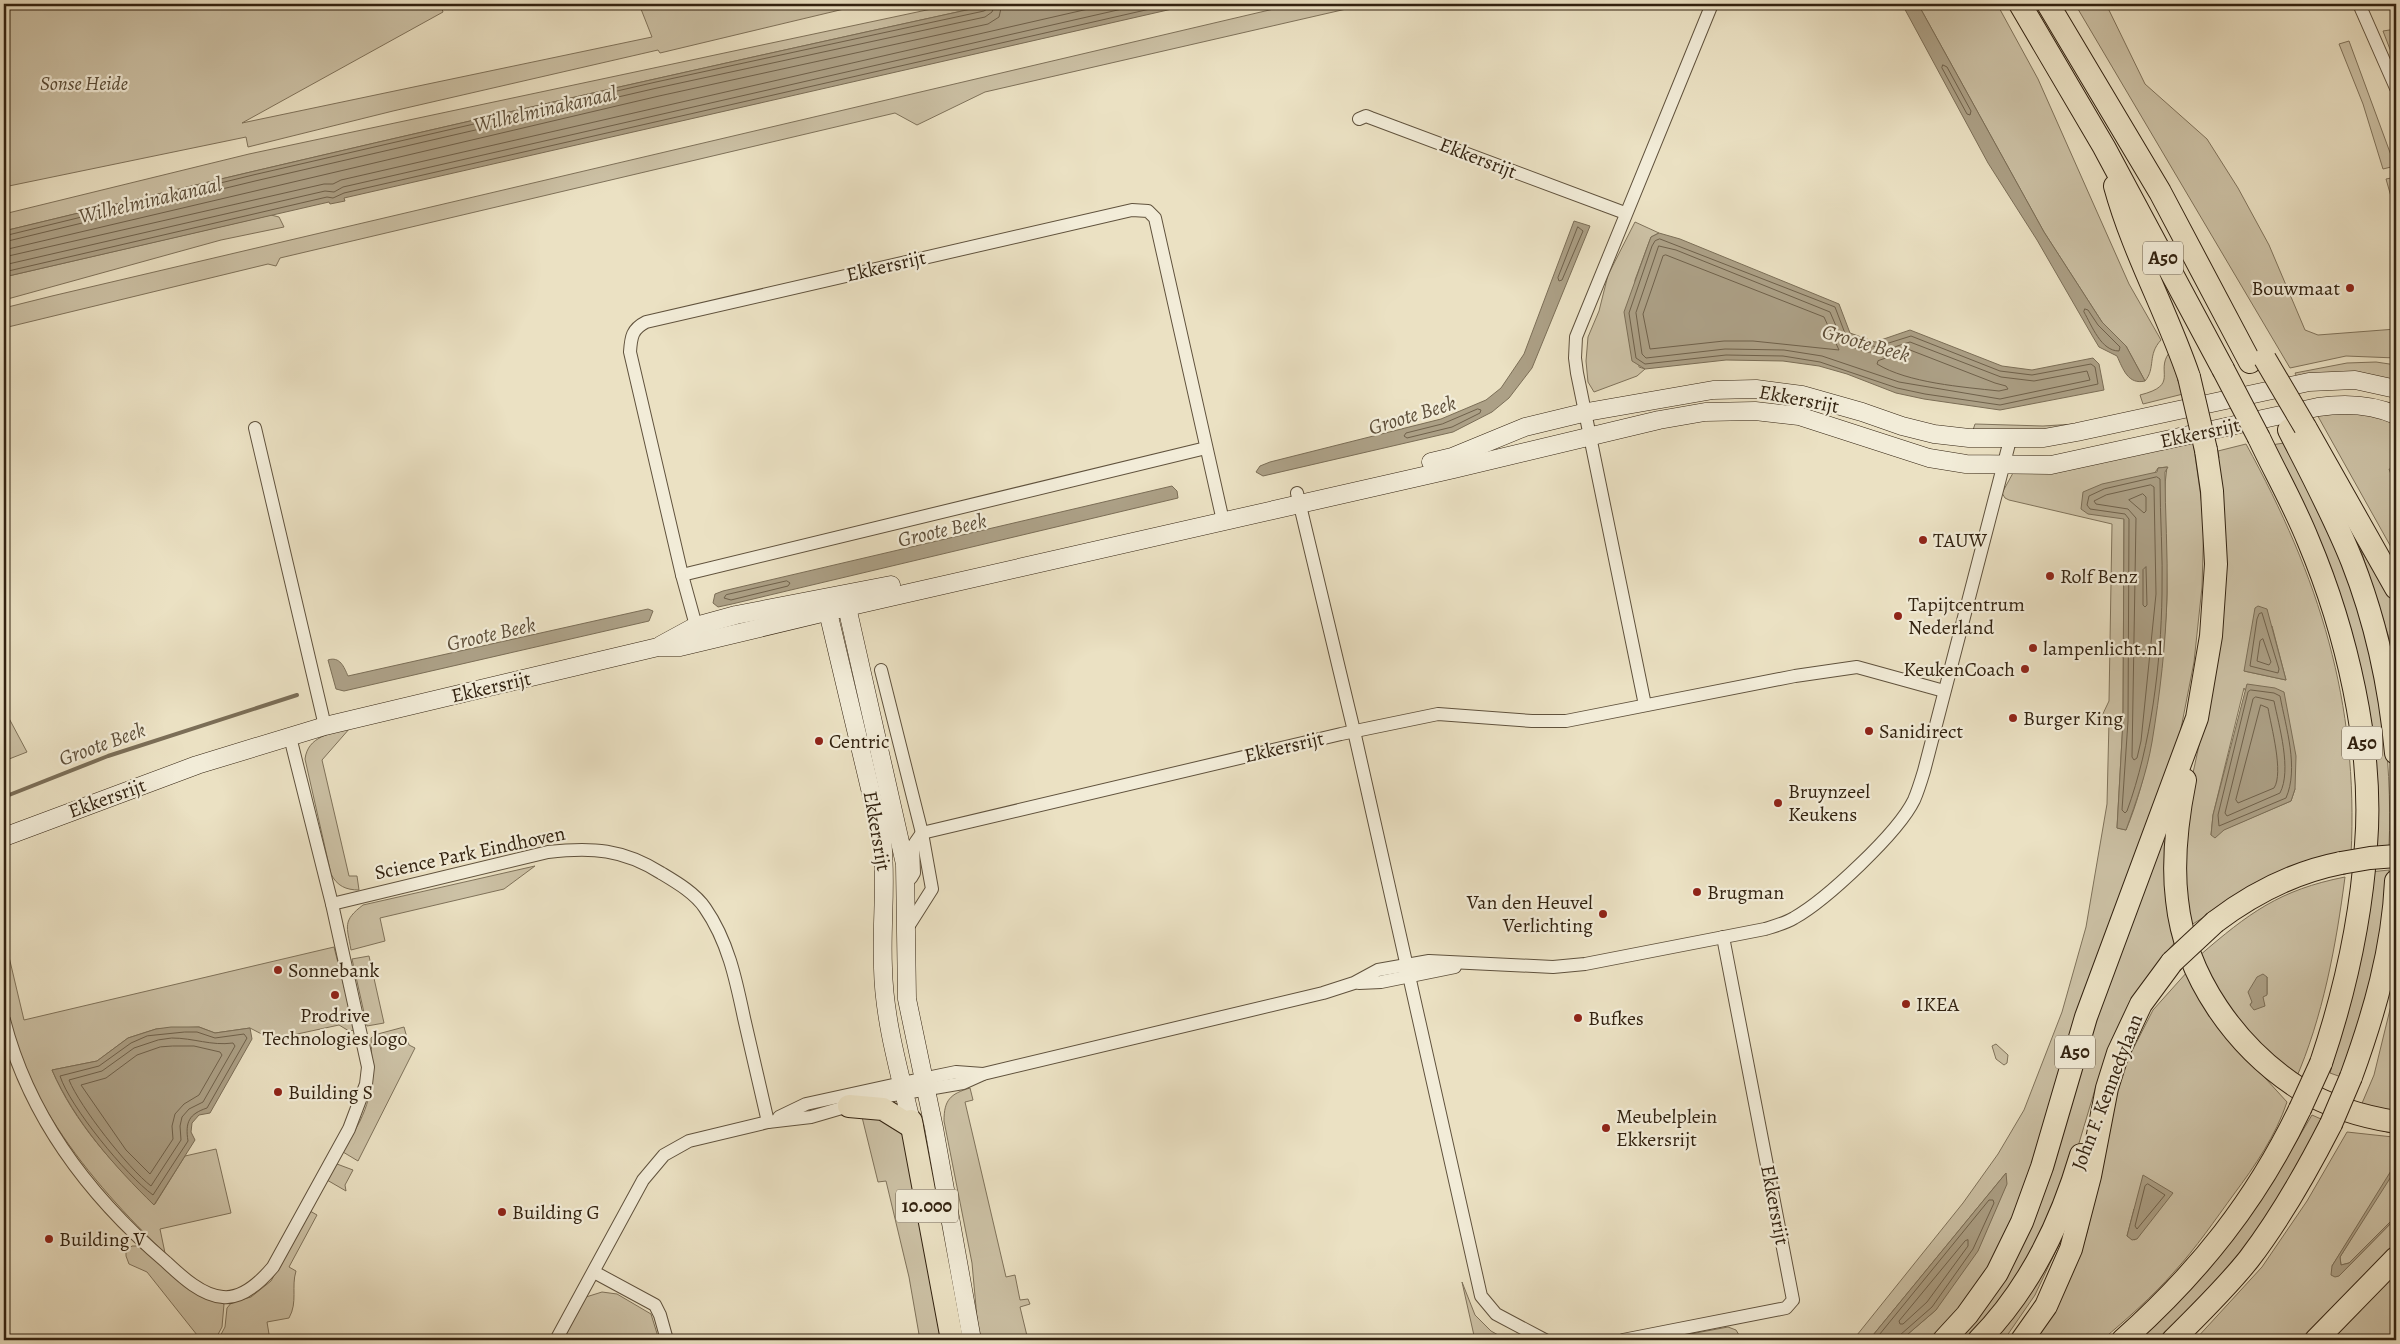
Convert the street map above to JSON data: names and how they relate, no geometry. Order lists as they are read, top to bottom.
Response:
{
  "streets": {
    "highway": [
      "Ekkersrijt",
      "A50",
      "John F. Kennedylaan",
      "10.000"
    ],
    "street": ["Science Park Eindhoven"]
  },
  "crossings": [
    ["Ekkersrijt", "A50"]
  ],
  "water": ["Wilhelminakanaal", "Groote Beek"],
  "parks": ["Sonse Heide"],
  "places": [
    "Bouwmaat",
    "TAUW",
    "Rolf Benz",
    "Tapijtcentrum Nederland",
    "lampenlicht.nl",
    "KeukenCoach",
    "Burger King",
    "Sanidirect",
    "Centric",
    "Bruynzeel Keukens",
    "Brugman",
    "Van den Heuvel Verlichting",
    "Sonnebank",
    "Prodrive Technologies logo",
    "IKEA",
    "Bufkes",
    "Building S",
    "Meubelplein Ekkersrijt",
    "Building G",
    "Building V"
  ]
}
